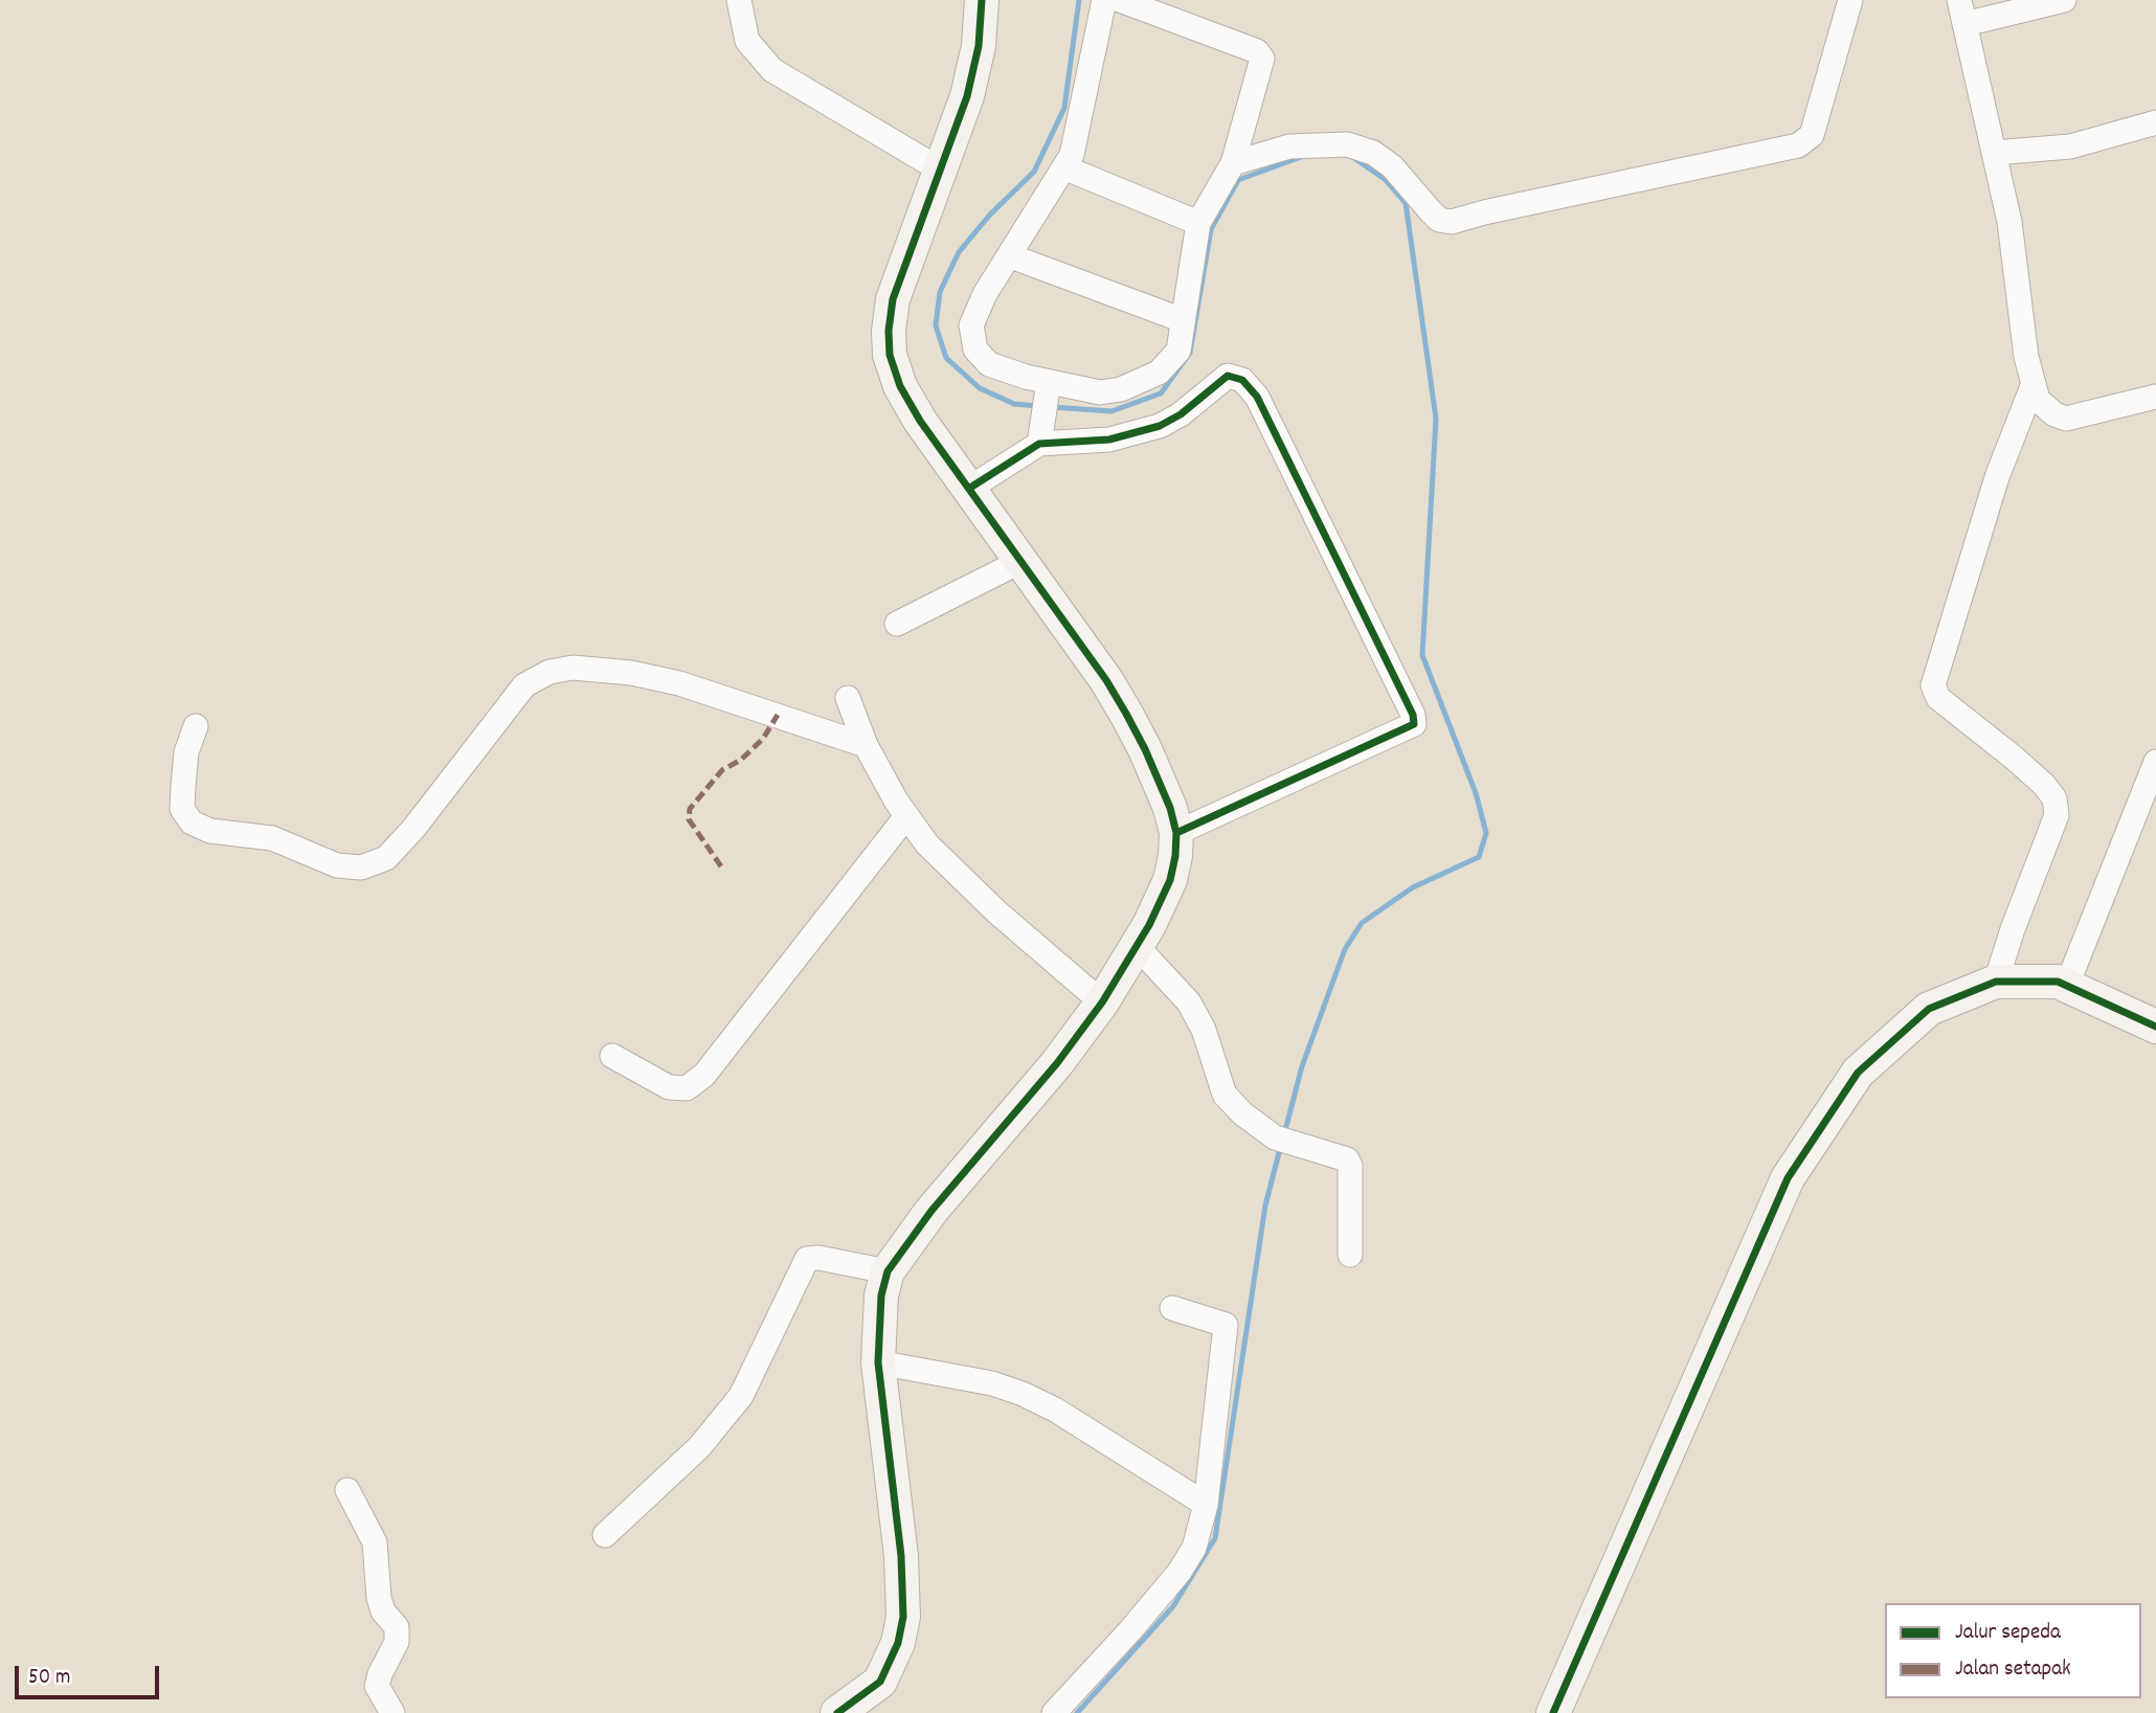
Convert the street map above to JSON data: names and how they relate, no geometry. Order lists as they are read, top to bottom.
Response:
{
  "legend": ["Jalur sepeda", "Jalan setapak"],
  "scale_bar": "50 m"
}
